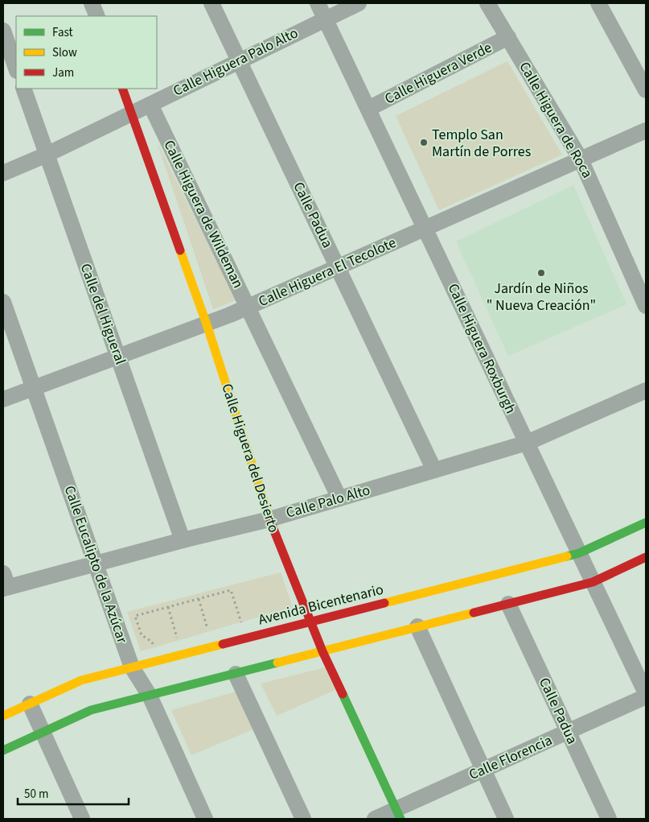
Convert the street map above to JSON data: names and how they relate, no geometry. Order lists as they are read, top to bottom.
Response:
{
  "streets": {
    "street": [
      "Calle Higuera Palo Alto",
      "Calle Higuera Verde",
      "Calle Higuera de Roca",
      "Calle Higuera de Wildeman",
      "Calle Padua",
      "Calle Higuera El Tecolote",
      "Calle del Higueral",
      "Calle Higuera Roxburgh",
      "Calle Higuera del Desierto",
      "Calle Palo Alto",
      "Calle Eucalipto de la Azúcar",
      "Avenida Bicentenario",
      "Calle Florencia"
    ]
  },
  "crossings": [
    ["Calle Higuera Palo Alto", "Calle Higuera de Wildeman"],
    ["Calle Higuera Palo Alto", "Calle Padua"],
    ["Calle Higuera Palo Alto", "Calle del Higueral"],
    ["Calle Higuera Palo Alto", "Calle Higuera Roxburgh"],
    ["Calle Higuera Palo Alto", "Calle Higuera del Desierto"],
    ["Calle Higuera Verde", "Calle Higuera de Roca"],
    ["Calle Higuera Verde", "Calle Higuera Roxburgh"],
    ["Calle Higuera de Roca", "Calle Higuera El Tecolote"],
    ["Calle Higuera de Wildeman", "Calle Higuera El Tecolote"],
    ["Calle Higuera de Wildeman", "Calle Palo Alto"],
    ["Calle Padua", "Calle Higuera El Tecolote"],
    ["Calle Padua", "Calle Palo Alto"],
    ["Calle Padua", "Calle Florencia"],
    ["Calle Higuera El Tecolote", "Calle del Higueral"],
    ["Calle Higuera El Tecolote", "Calle Higuera Roxburgh"],
    ["Calle Higuera El Tecolote", "Calle Higuera del Desierto"],
    ["Calle Higuera El Tecolote", "Calle Eucalipto de la Azúcar"],
    ["Calle del Higueral", "Calle Palo Alto"],
    ["Calle Higuera Roxburgh", "Calle Palo Alto"],
    ["Calle Higuera Roxburgh", "Avenida Bicentenario"],
    ["Calle Higuera Roxburgh", "Calle Florencia"],
    ["Calle Higuera del Desierto", "Calle Palo Alto"],
    ["Calle Higuera del Desierto", "Avenida Bicentenario"],
    ["Calle Higuera del Desierto", "Calle Florencia"],
    ["Calle Palo Alto", "Calle Eucalipto de la Azúcar"],
    ["Calle Eucalipto de la Azúcar", "Avenida Bicentenario"]
  ],
  "places": ["Templo San Martín de Porres", "Jardín de Niños \" Nueva Creación\""],
  "legend": ["Fast", "Slow", "Jam"],
  "scale_bar": "50 m"
}
